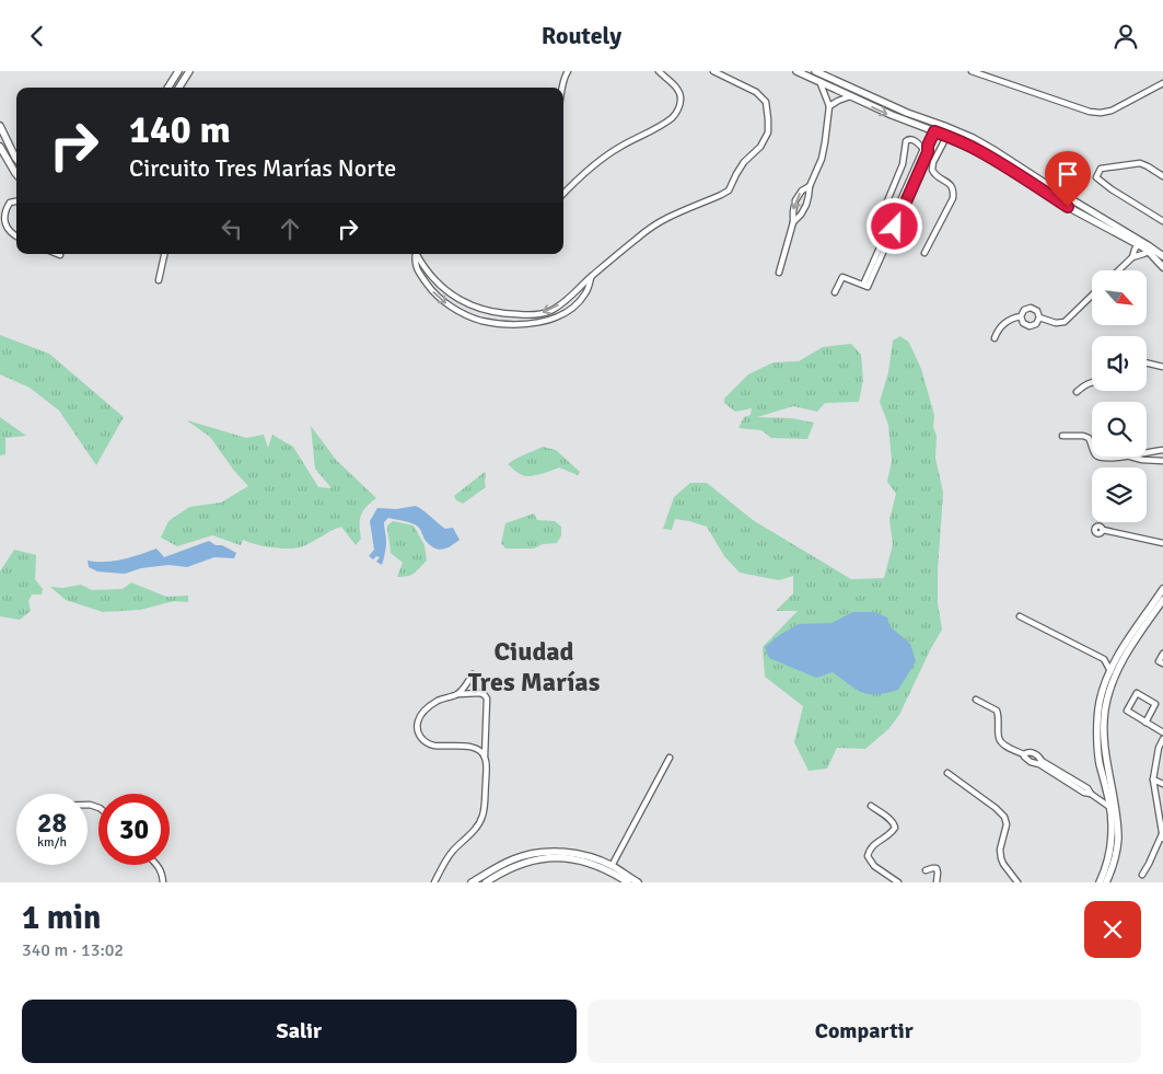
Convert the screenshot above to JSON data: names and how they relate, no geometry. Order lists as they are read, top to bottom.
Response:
{
  "districts": ["Ciudad Tres Marías"],
  "north": "bottom right",
  "page": {
    "header": "Routely",
    "turn": ["140 m", "Circuito Tres Marías Norte"],
    "speed": "28 km/h",
    "limit": "30",
    "heading": ["1 min", "340 m · 13:02"],
    "buttons": ["Salir", "Compartir"]
  }
}
